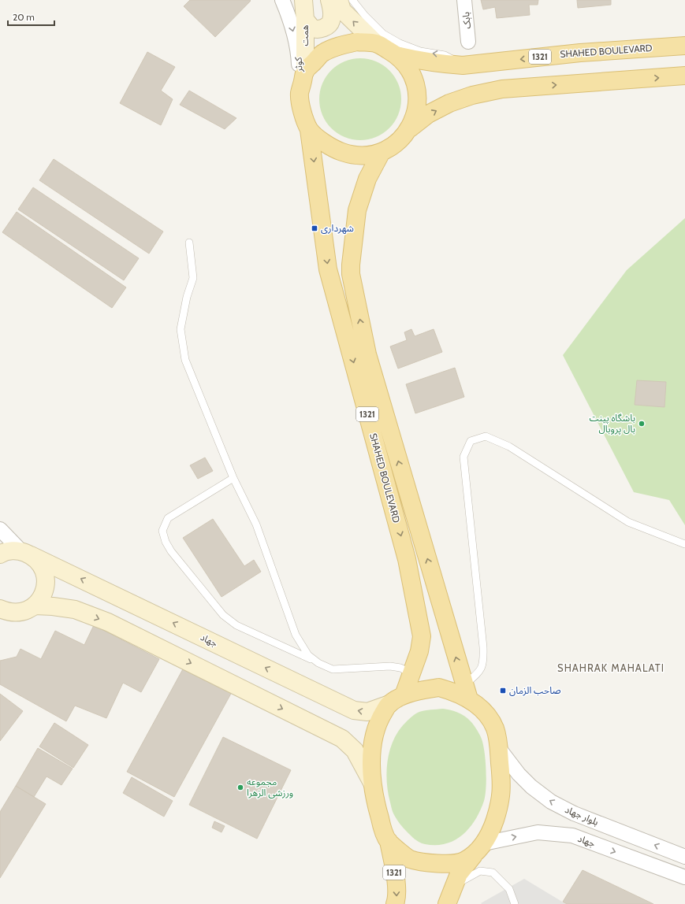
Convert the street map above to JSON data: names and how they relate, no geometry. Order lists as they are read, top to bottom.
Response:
{
  "streets": {
    "main road": [
      "همت",
      "SHAHED BOULEVARD",
      "1321",
      "جهاد"
    ],
    "street": ["بابک", "کوثر", "بلوار جهاد"]
  },
  "crossings": [
    ["همت", "SHAHED BOULEVARD"],
    ["SHAHED BOULEVARD", "کوثر"]
  ],
  "one_way": ["کوثر", "بلوار جهاد"],
  "districts": ["SHAHRAK MAHALATI"],
  "places": {
    "transit": ["شهرداری", "صاحب الزمان"],
    "other": ["باشگاه پینت بال پروبال", "مجموعه ورزشی الزهرا"]
  },
  "scale_bar": "20 m"
}
